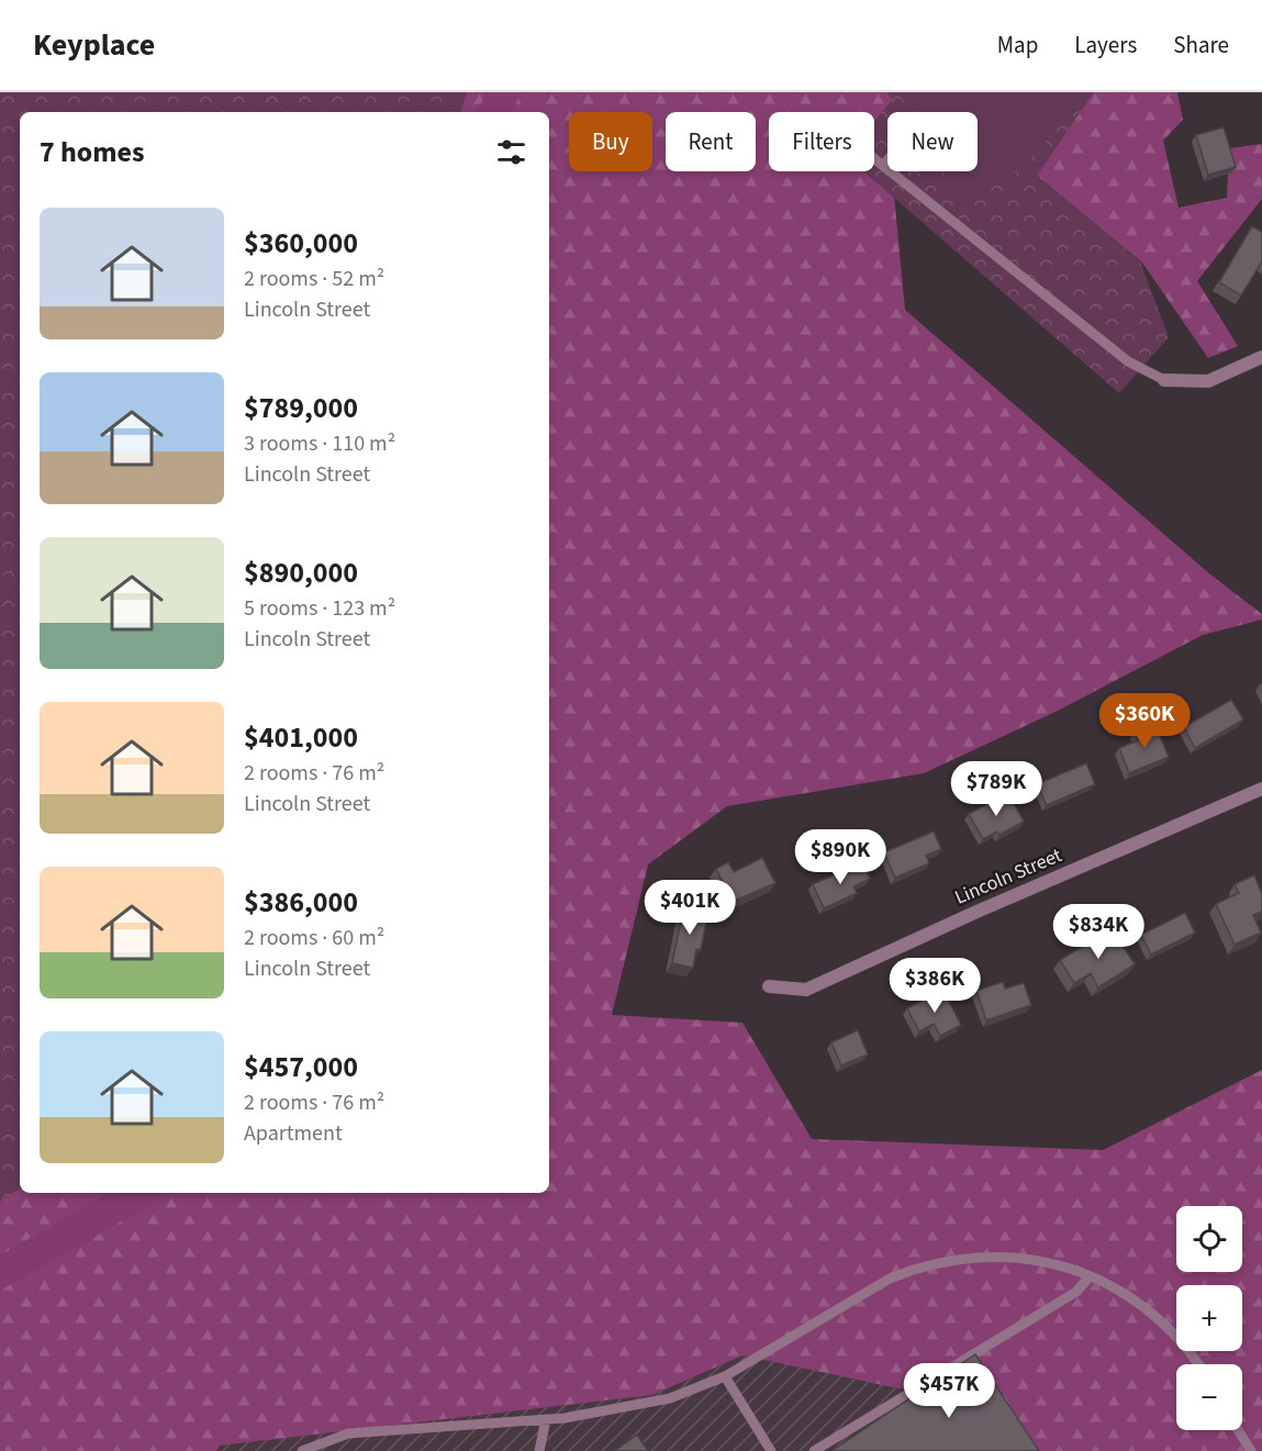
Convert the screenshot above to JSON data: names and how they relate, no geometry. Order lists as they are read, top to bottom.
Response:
{
  "streets": {
    "street": ["Lincoln Street"]
  },
  "page": {
    "header": "Keyplace",
    "nav": ["Map", "Layers", "Share"],
    "chip": [
      "Buy",
      "Rent",
      "Filters",
      "New"
    ],
    "heading": "7 homes",
    "list": [
      {
        "name": "$360,000",
        "note": "2 rooms · 52 m² · Lincoln Street"
      },
      {
        "name": "$789,000",
        "note": "3 rooms · 110 m² · Lincoln Street"
      },
      {
        "name": "$890,000",
        "note": "5 rooms · 123 m² · Lincoln Street"
      },
      {
        "name": "$401,000",
        "note": "2 rooms · 76 m² · Lincoln Street"
      },
      {
        "name": "$386,000",
        "note": "2 rooms · 60 m² · Lincoln Street"
      },
      {
        "name": "$457,000",
        "note": "2 rooms · 76 m² · Apartment"
      }
    ],
    "price": [
      "$360K",
      "$789K",
      "$890K",
      "$401K",
      "$834K",
      "$386K",
      "$457K"
    ],
    "map_buttons": ["+", "−"]
  }
}
